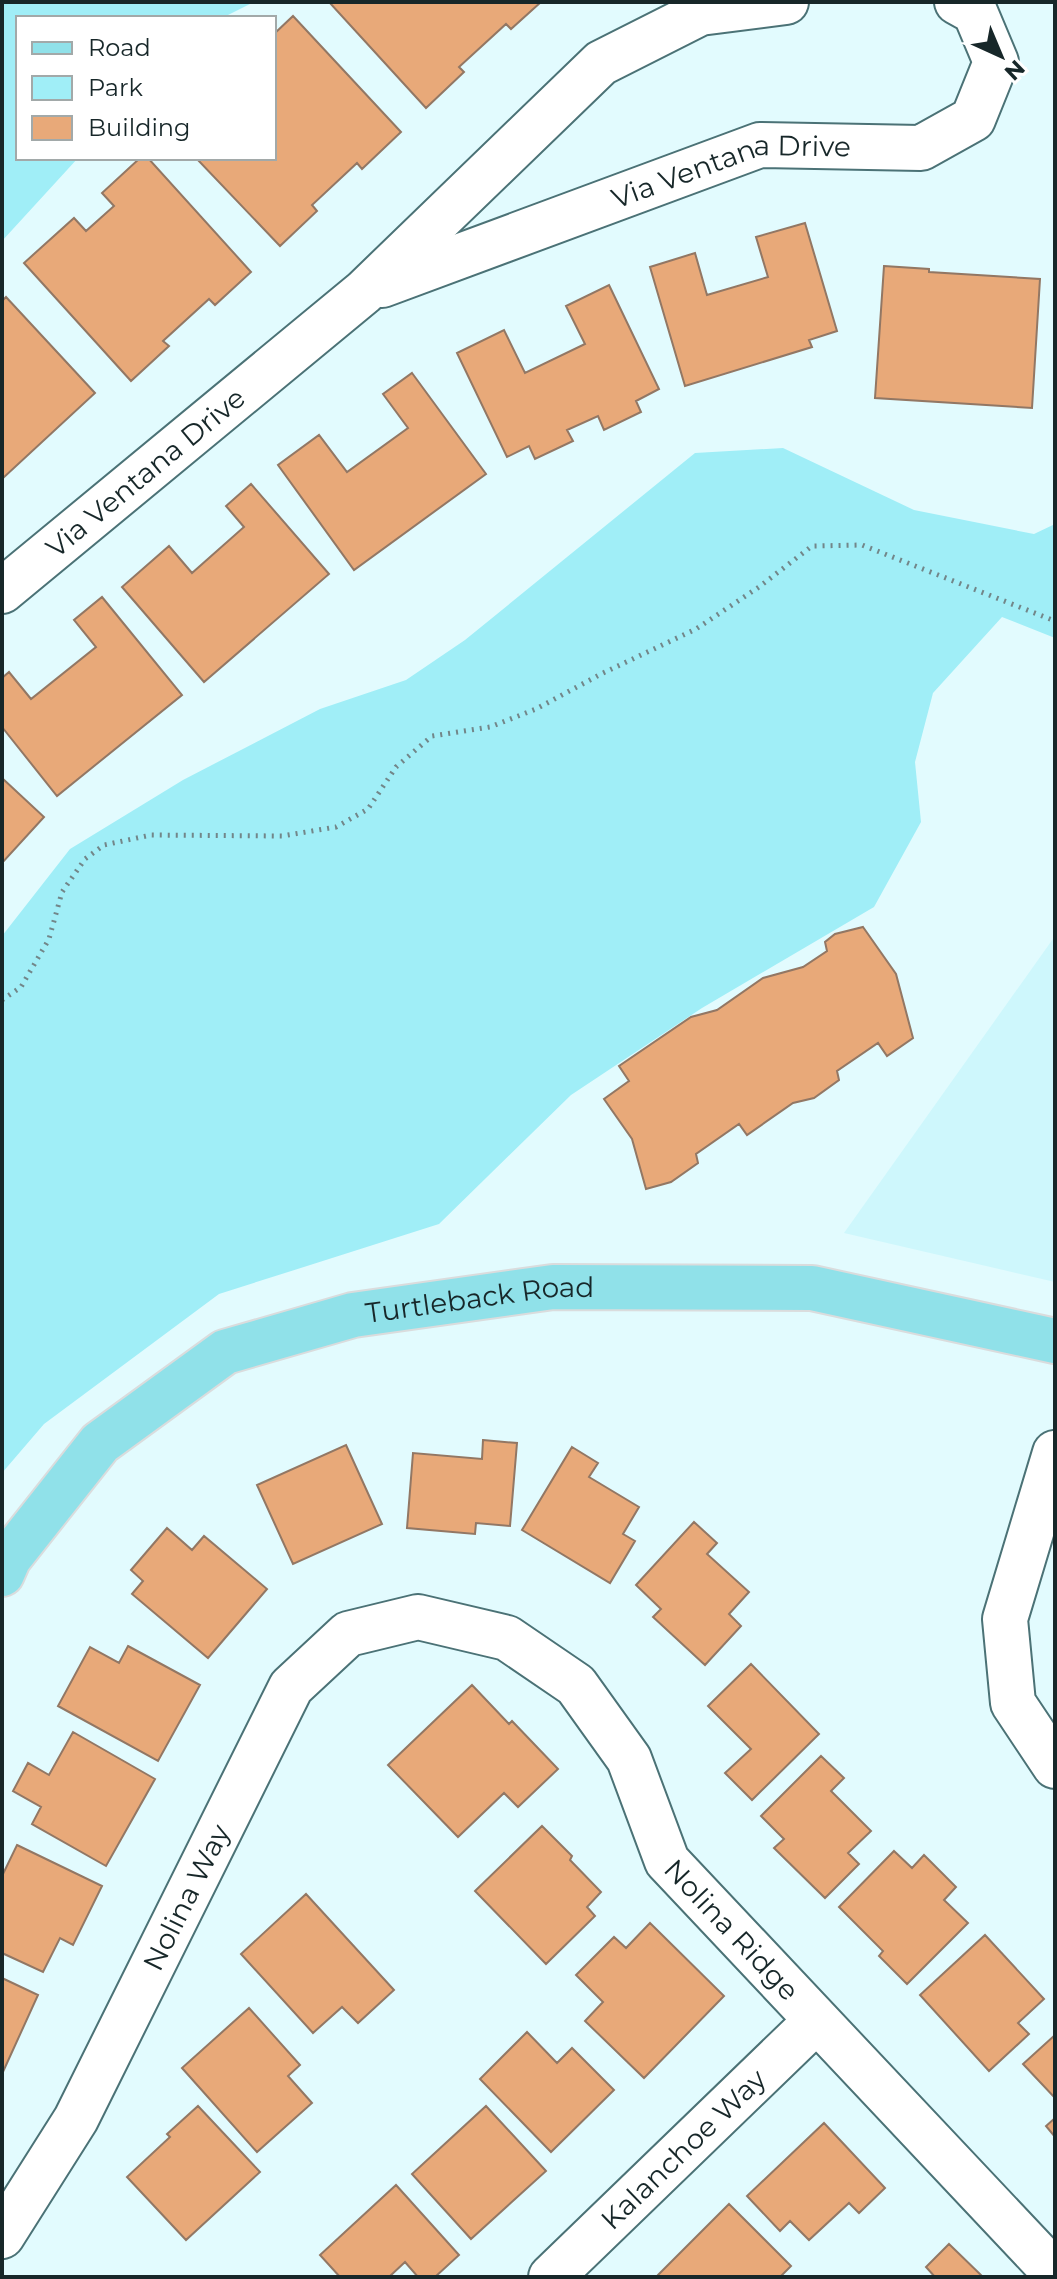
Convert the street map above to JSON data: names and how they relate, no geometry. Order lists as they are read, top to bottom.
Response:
{
  "streets": {
    "main road": ["Turtleback Road"],
    "street": [
      "Via Ventana Drive",
      "Nolina Way",
      "Nolina Ridge",
      "Kalanchoe Way"
    ]
  },
  "crossings": [
    ["Nolina Way", "Nolina Ridge"],
    ["Nolina Ridge", "Kalanchoe Way"]
  ],
  "legend": ["Road", "Park", "Building"],
  "north": "bottom right"
}
